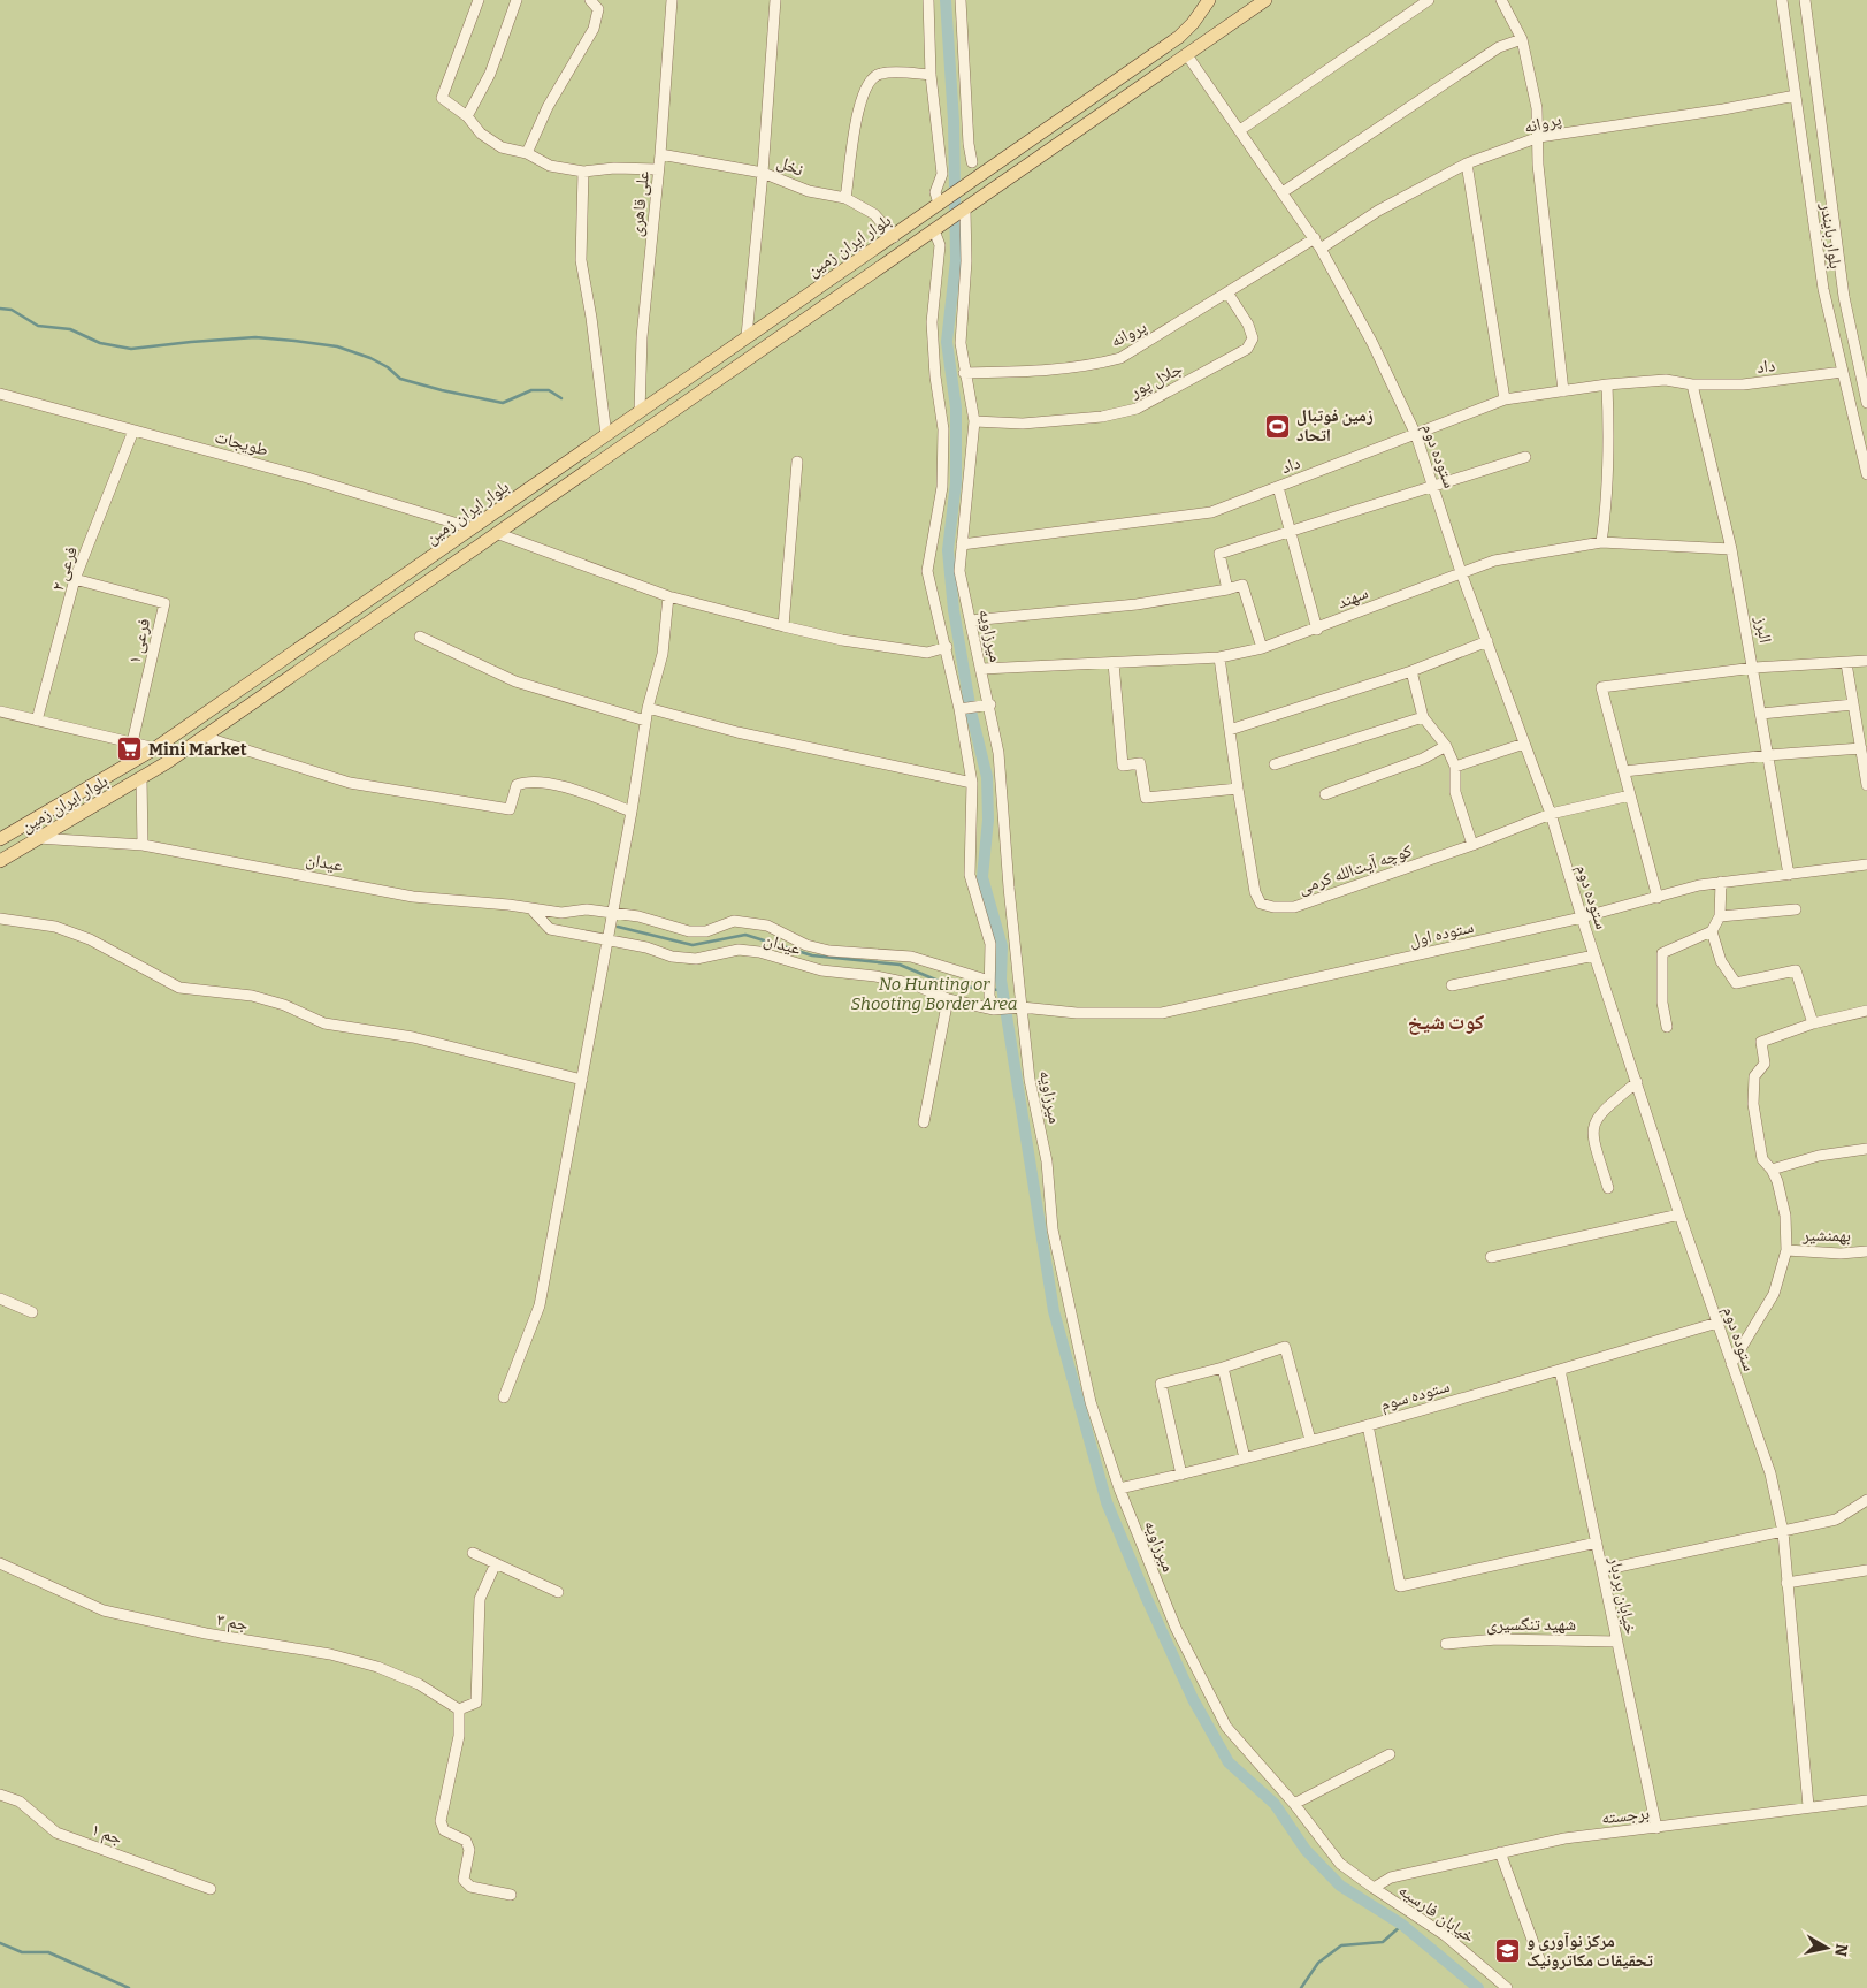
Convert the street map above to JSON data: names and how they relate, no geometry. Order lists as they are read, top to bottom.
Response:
{
  "streets": {
    "main road": ["بلوار ایران زمین"],
    "street": [
      "پروانه",
      "نخل",
      "علی قاهری",
      "بلوار بایندر",
      "داد",
      "جلال پور",
      "طویجات",
      "ستوده دوم",
      "فرعی ۲",
      "سهند",
      "البرز",
      "میرزاویه",
      "فرعی ۱",
      "عیدان",
      "کوچه آیت‌الله کرمی",
      "ستوده اول",
      "بهمنشیر",
      "ستوده سوم",
      "خیابان بردبار",
      "جم ۳",
      "شهید تنگسیری",
      "برجسته",
      "جم ۱",
      "خیابان فارسیه"
    ]
  },
  "crossings": [
    ["پروانه", "بلوار بایندر"],
    ["پروانه", "جلال پور"],
    ["پروانه", "ستوده دوم"],
    ["پروانه", "میرزاویه"],
    ["نخل", "علی قاهری"],
    ["نخل", "بلوار ایران زمین"],
    ["علی قاهری", "بلوار ایران زمین"],
    ["بلوار بایندر", "داد"],
    ["بلوار ایران زمین", "طویجات"],
    ["بلوار ایران زمین", "میرزاویه"],
    ["بلوار ایران زمین", "عیدان"],
    ["داد", "ستوده دوم"],
    ["داد", "البرز"],
    ["داد", "میرزاویه"],
    ["جلال پور", "میرزاویه"],
    ["طویجات", "فرعی ۲"],
    ["ستوده دوم", "سهند"],
    ["ستوده دوم", "کوچه آیت‌الله کرمی"],
    ["ستوده دوم", "ستوده اول"],
    ["ستوده دوم", "ستوده سوم"],
    ["ستوده دوم", "برجسته"],
    ["فرعی ۲", "فرعی ۱"],
    ["سهند", "البرز"],
    ["سهند", "میرزاویه"],
    ["سهند", "کوچه آیت‌الله کرمی"],
    ["البرز", "ستوده اول"],
    ["میرزاویه", "ستوده اول"],
    ["میرزاویه", "ستوده سوم"],
    ["میرزاویه", "برجسته"],
    ["میرزاویه", "خیابان فارسیه"],
    ["عیدان", "ستوده اول"],
    ["ستوده سوم", "خیابان بردبار"],
    ["خیابان بردبار", "شهید تنگسیری"],
    ["خیابان بردبار", "برجسته"],
    ["برجسته", "خیابان فارسیه"]
  ],
  "districts": ["کوت شیخ"],
  "parks": ["No Hunting or Shooting Border Area"],
  "places": {
    "sports": ["زمین فوتبال اتحاد"],
    "supermarket": ["Mini Market"],
    "school or university": ["مرکز نوآوری و تحقیقات مکاترونیک"]
  },
  "north": "right"
}
